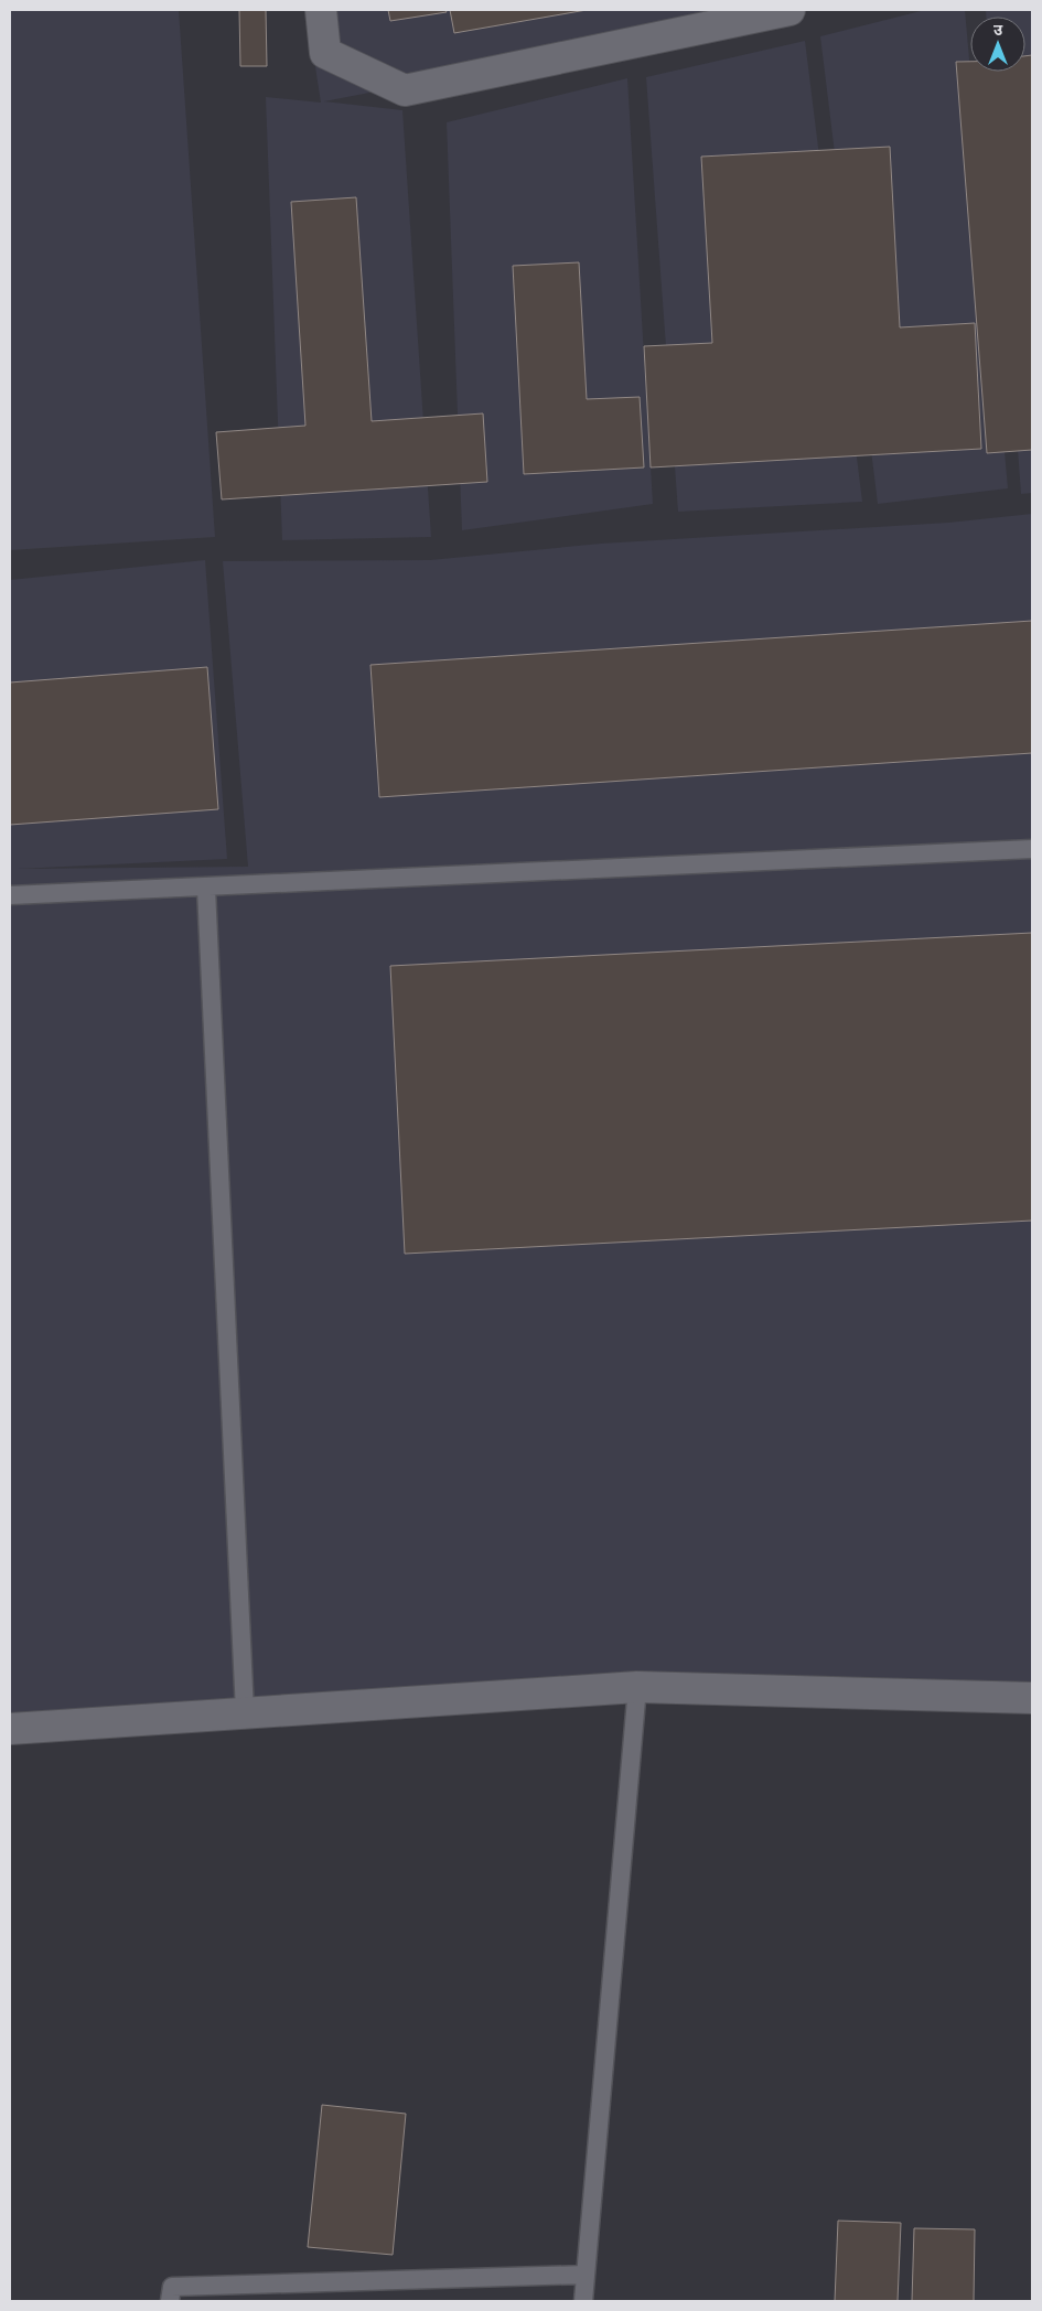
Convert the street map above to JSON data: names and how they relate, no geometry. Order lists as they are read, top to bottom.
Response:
{
  "north": "top"
}
